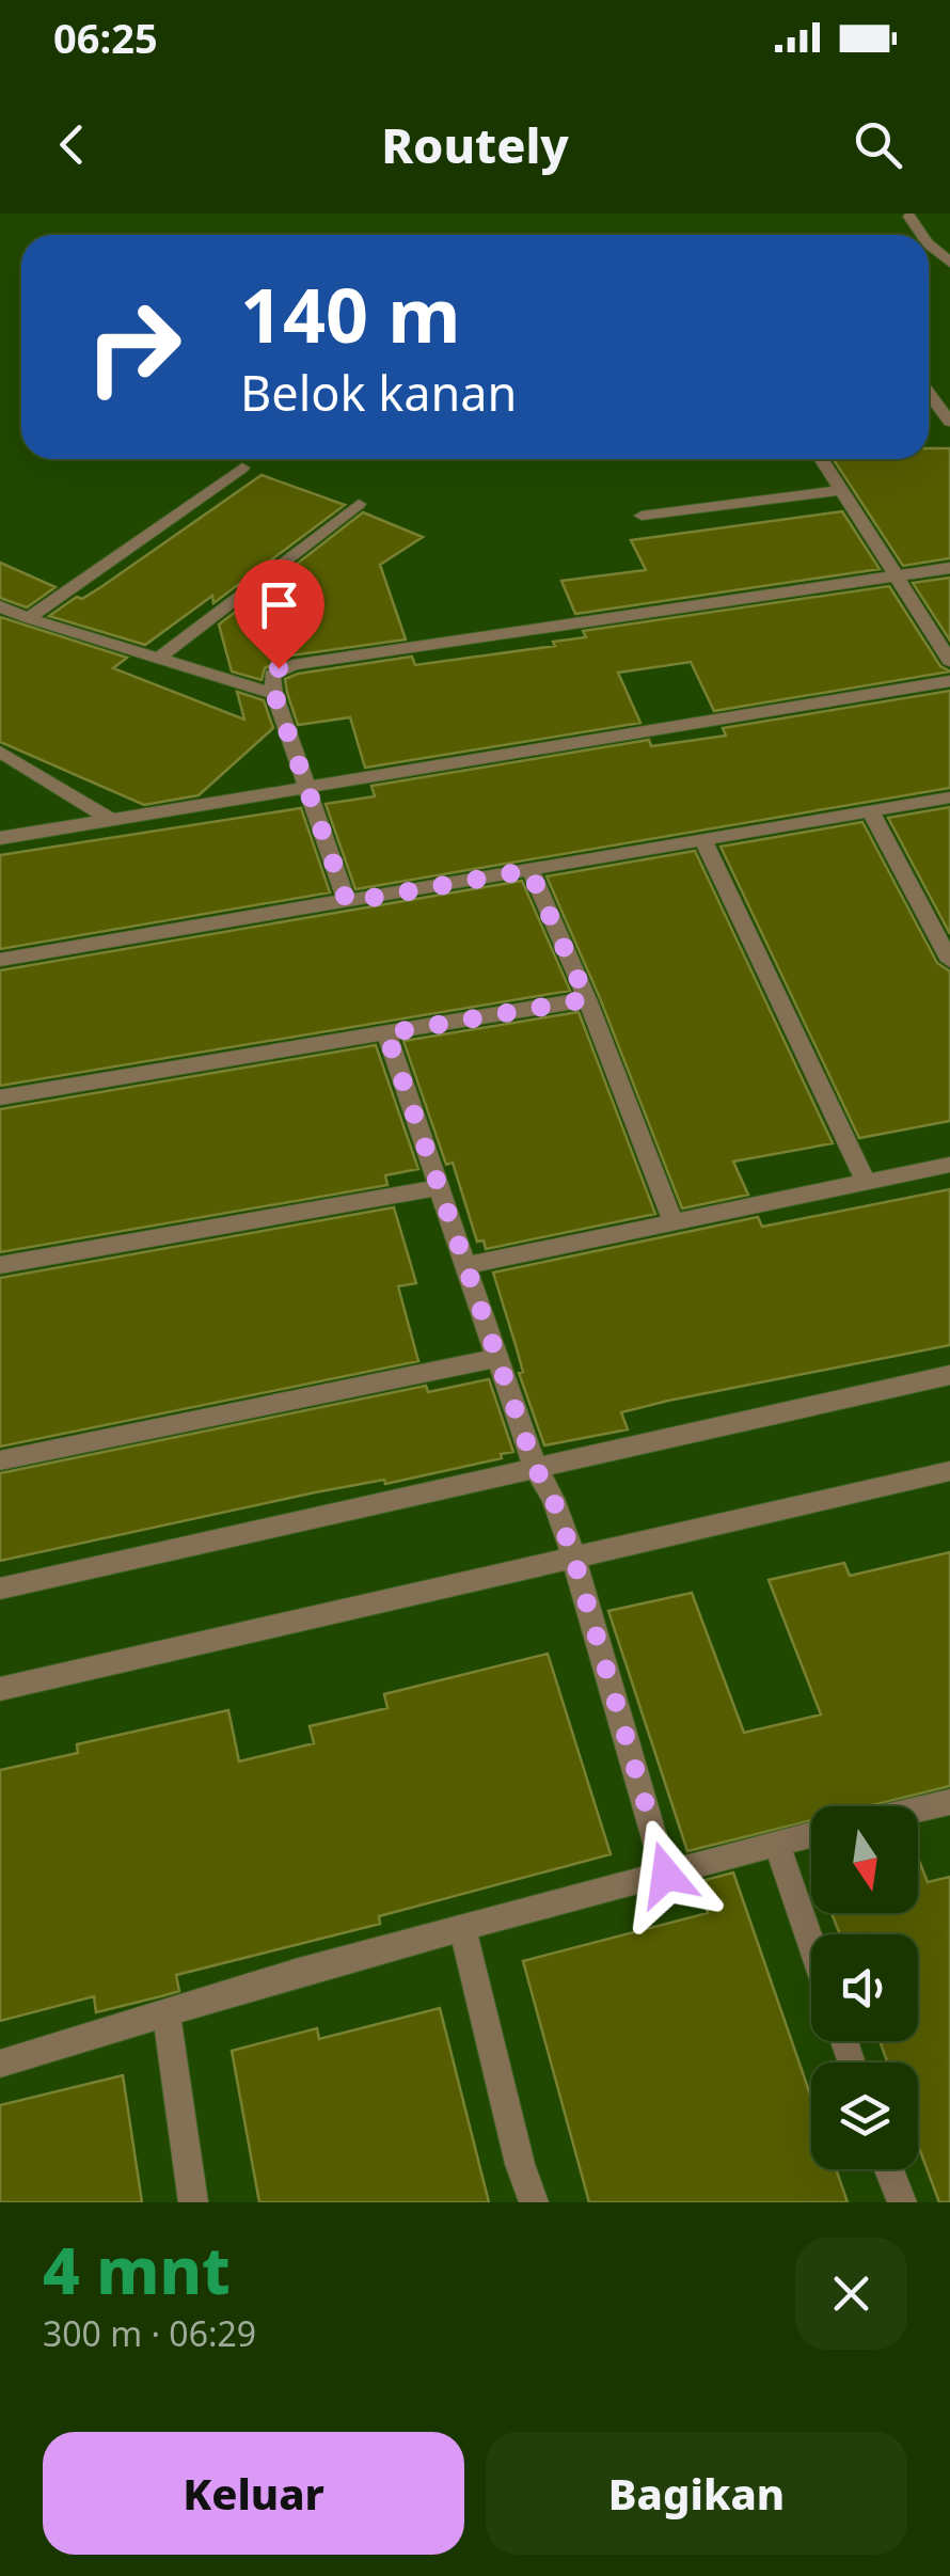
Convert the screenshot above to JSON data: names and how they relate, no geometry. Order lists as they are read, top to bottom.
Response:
{
  "north": "bottom",
  "page": {
    "status": "06:25",
    "header": "Routely",
    "turn": ["140 m", "Belok kanan"],
    "heading": ["4 mnt", "300 m · 06:29"],
    "buttons": ["Keluar", "Bagikan"]
  }
}
